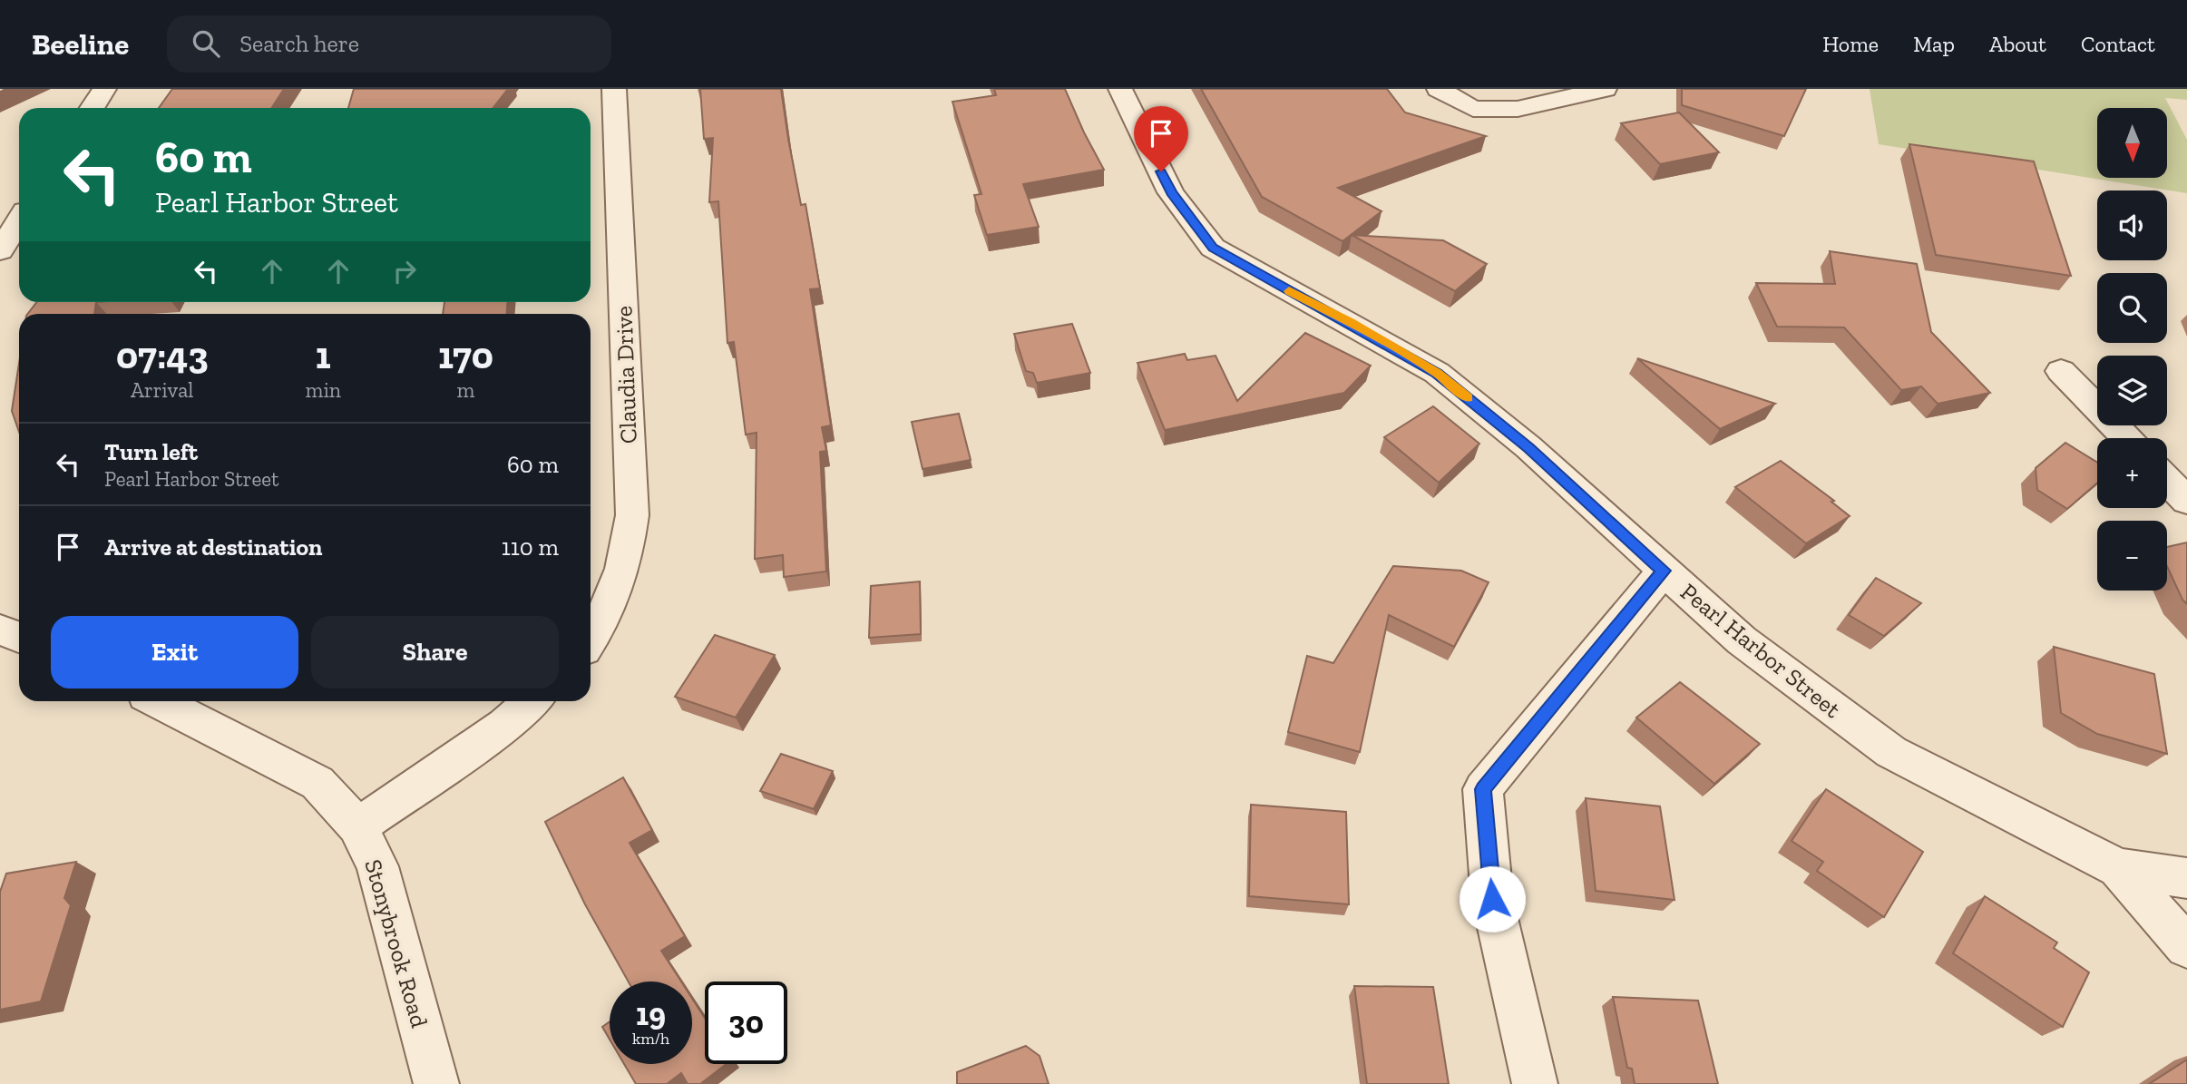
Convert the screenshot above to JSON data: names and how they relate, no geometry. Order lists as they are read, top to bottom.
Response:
{
  "streets": {
    "street": ["Claudia Drive", "Pearl Harbor Street", "Stonybrook Road"]
  },
  "north": "bottom",
  "page": {
    "header": "Beeline",
    "search": "Search here",
    "nav": [
      "Home",
      "Map",
      "About",
      "Contact"
    ],
    "map_buttons": ["+", "−"],
    "turn": ["60 m", "Pearl Harbor Street"],
    "eta": [
      "07:43",
      "Arrival",
      "1",
      "min",
      "170",
      "m"
    ],
    "list": [
      {
        "name": "Turn left",
        "note": "Pearl Harbor Street",
        "value": "60 m"
      },
      {
        "name": "Arrive at destination",
        "value": "110 m"
      }
    ],
    "buttons": ["Exit", "Share"],
    "speed": "19 km/h",
    "limit": "30"
  }
}
